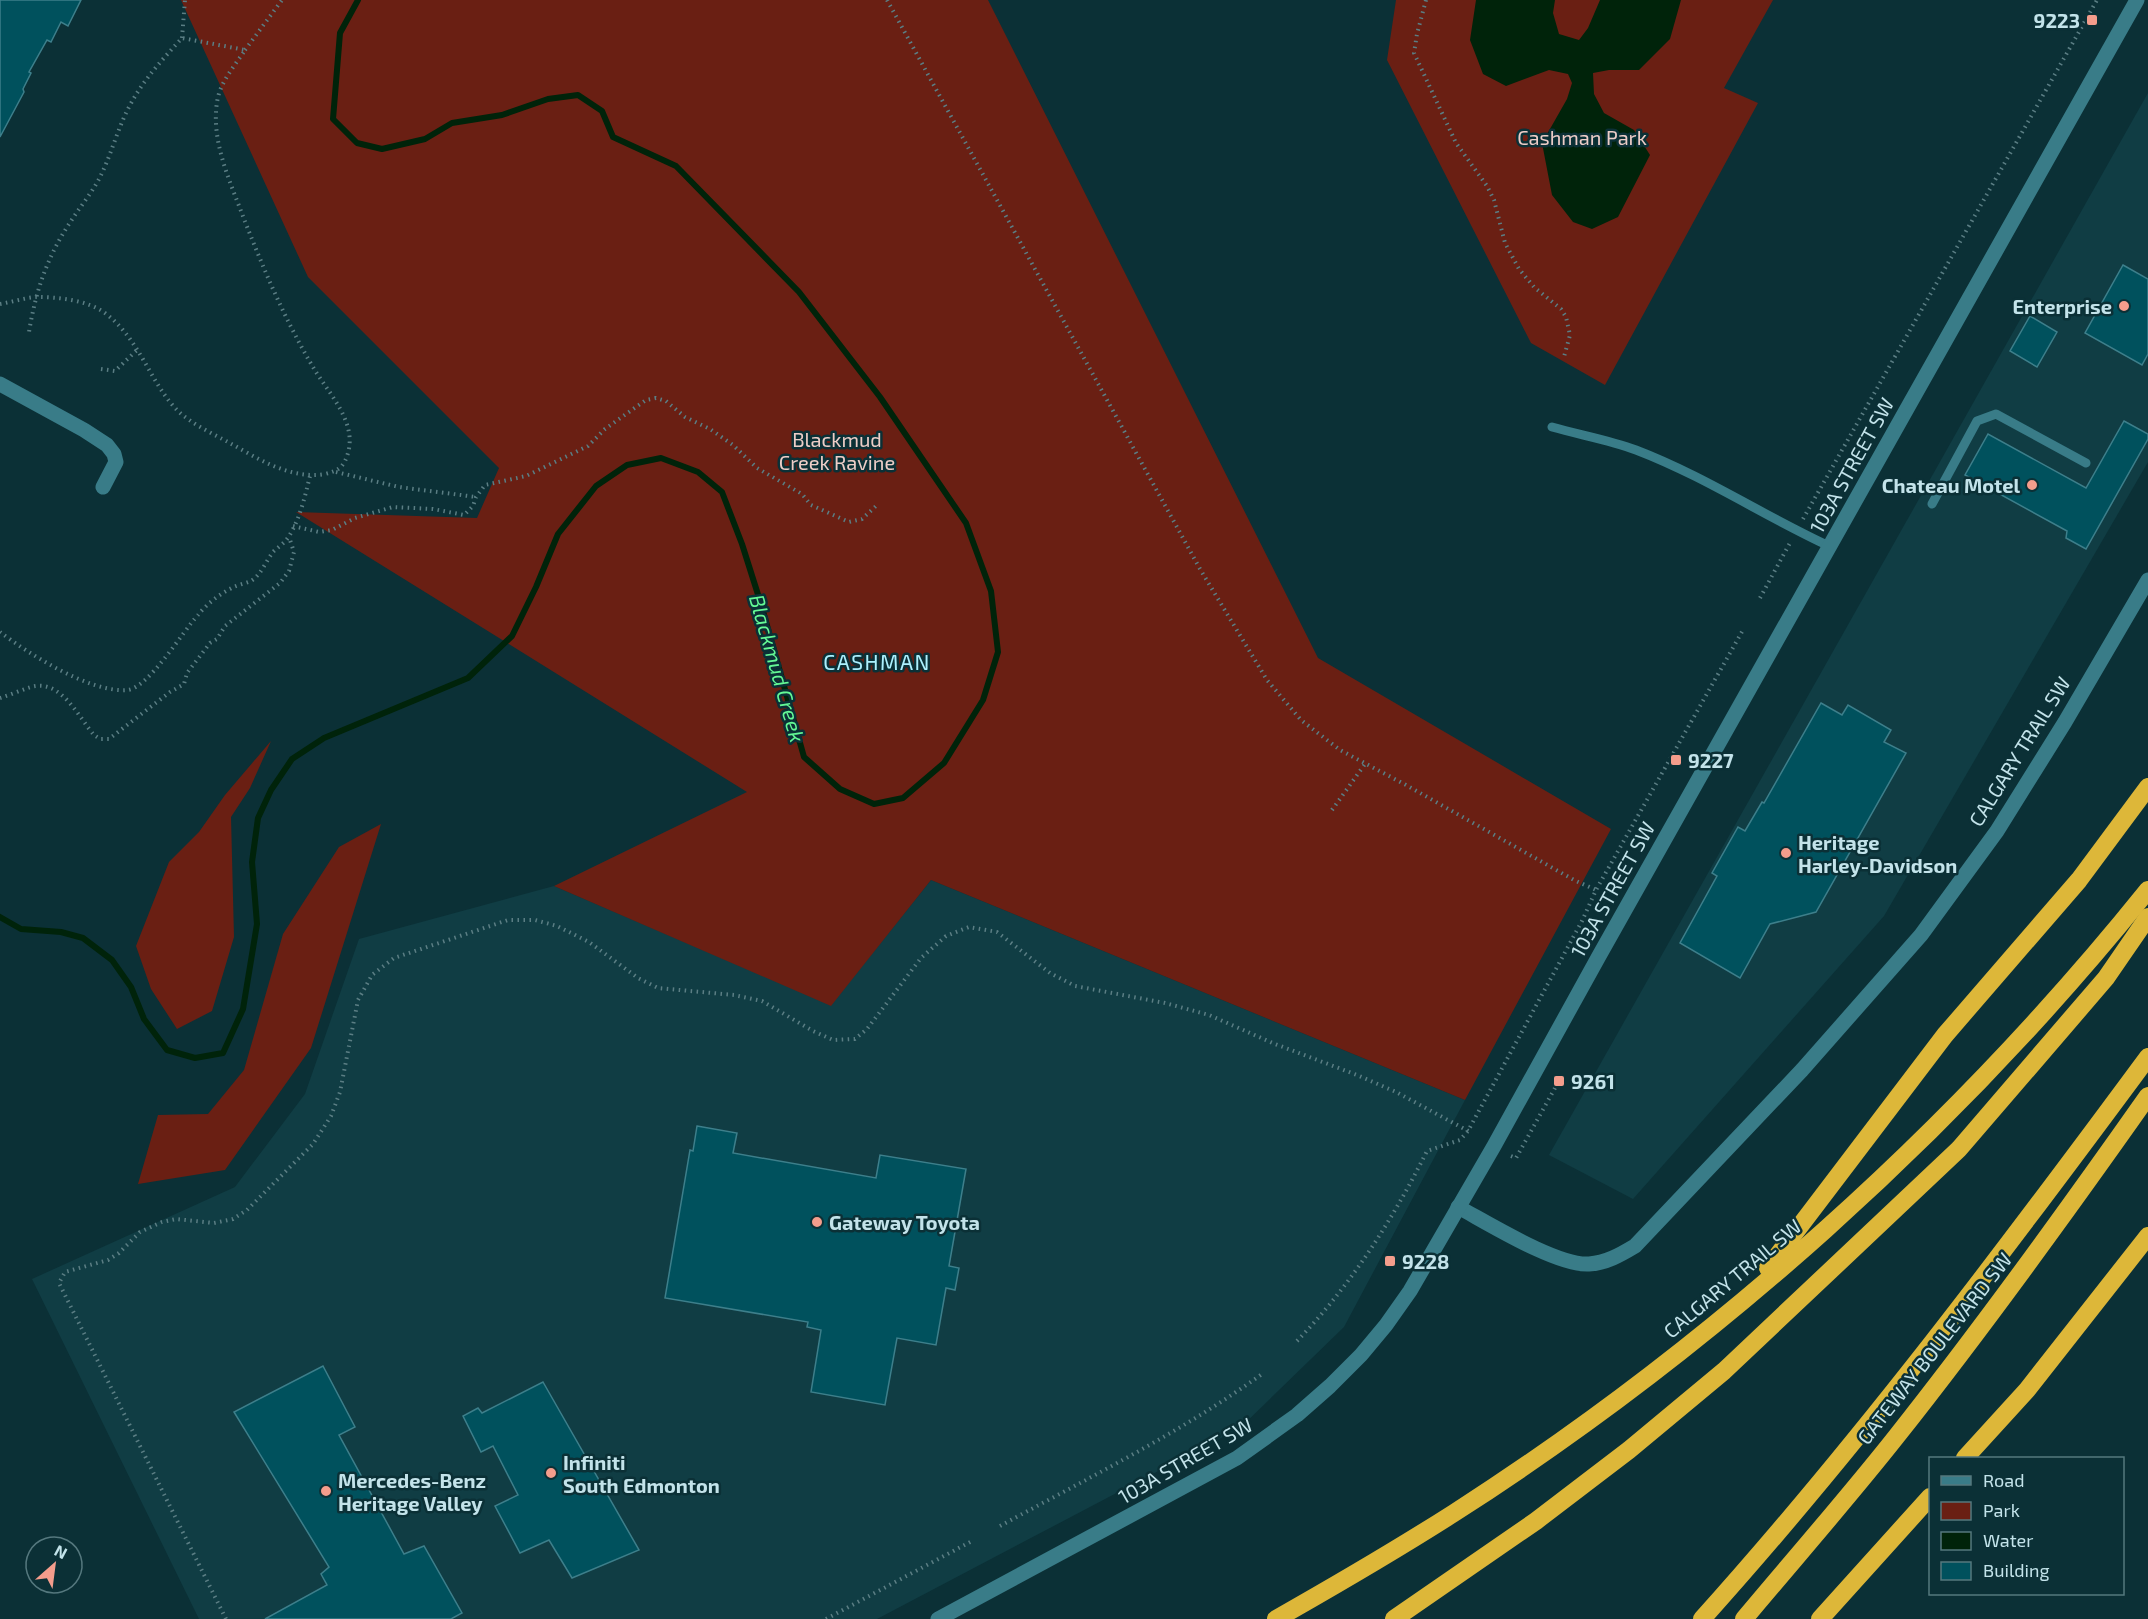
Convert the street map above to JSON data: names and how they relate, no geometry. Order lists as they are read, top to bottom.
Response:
{
  "streets": {
    "highway": ["CALGARY TRAIL SW", "GATEWAY BOULEVARD SW"],
    "street": ["103A STREET SW"]
  },
  "crossings": [
    ["103A STREET SW", "CALGARY TRAIL SW"]
  ],
  "districts": ["CASHMAN"],
  "water": ["Blackmud Creek"],
  "parks": ["Cashman Park", "Blackmud Creek Ravine"],
  "places": {
    "transit": [
      "9223",
      "9227",
      "9261",
      "9228"
    ],
    "other": [
      "Enterprise",
      "Chateau Motel",
      "Heritage Harley-Davidson",
      "Gateway Toyota",
      "Infiniti South Edmonton",
      "Mercedes-Benz Heritage Valley"
    ]
  },
  "legend": [
    "Road",
    "Park",
    "Water",
    "Building"
  ],
  "north": "top right"
}
